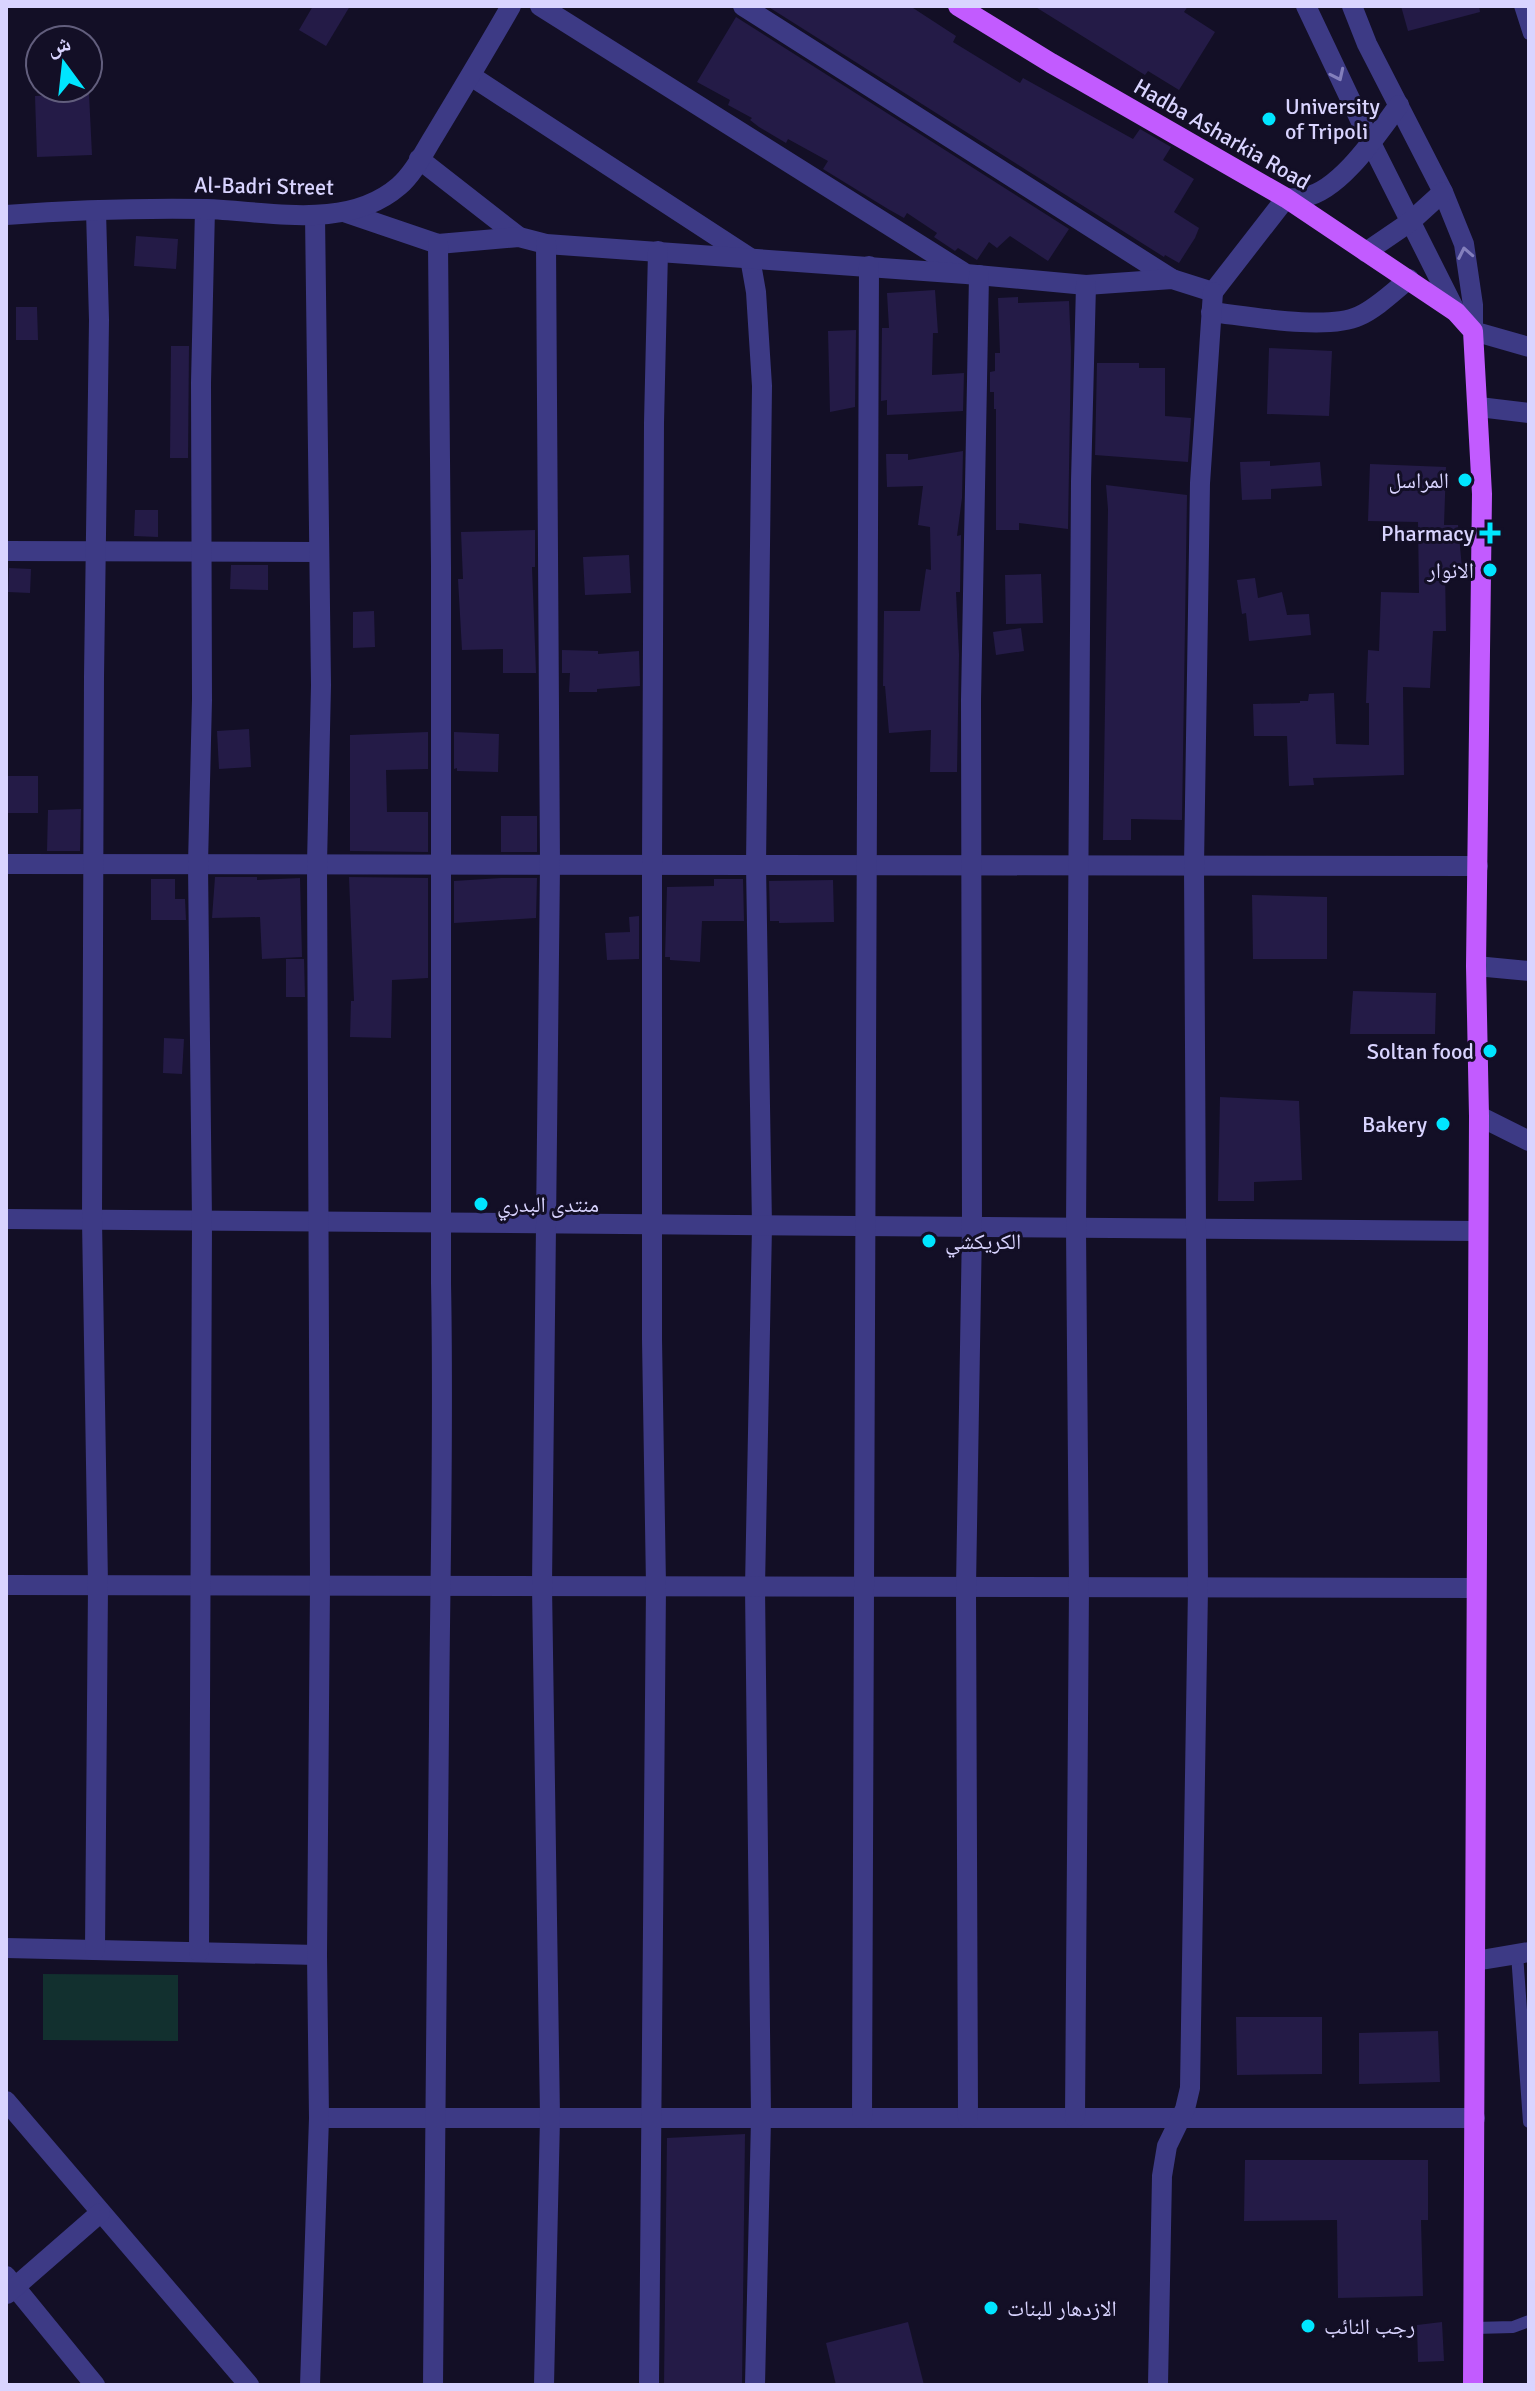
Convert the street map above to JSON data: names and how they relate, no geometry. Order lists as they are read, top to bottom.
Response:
{
  "streets": {
    "main road": ["Hadba Asharkia Road"],
    "street": ["Al-Badri Street"]
  },
  "places": {
    "other": [
      "University of Tripoli",
      "المراسل",
      "الانوار",
      "Soltan food",
      "Bakery",
      "منتدى البدري",
      "الكريكشي",
      "الازدهار للبنات",
      "رجب النائب"
    ],
    "health": ["Pharmacy"]
  },
  "north": "top"
}
